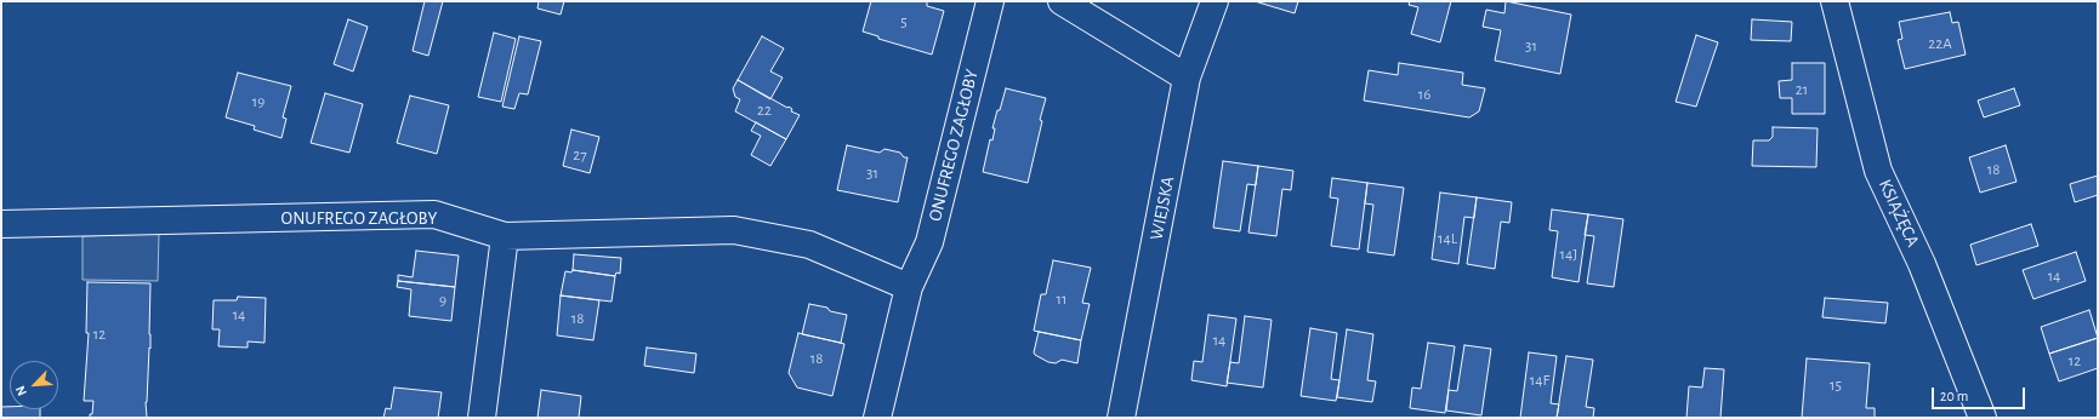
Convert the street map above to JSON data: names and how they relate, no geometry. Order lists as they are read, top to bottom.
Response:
{
  "streets": {
    "street": ["ONUFREGO ZAGŁOBY", "WIEJSKA", "KSIĄŻĘCA"]
  },
  "house_numbers": [
    "5",
    "22A",
    "31",
    "21",
    "16",
    "19",
    "22",
    "27",
    "18",
    "31",
    "14L",
    "14J",
    "14",
    "11",
    "9",
    "14",
    "18",
    "12",
    "14",
    "18",
    "12",
    "14F",
    "15"
  ],
  "scale_bar": "20 m",
  "north": "bottom left"
}
